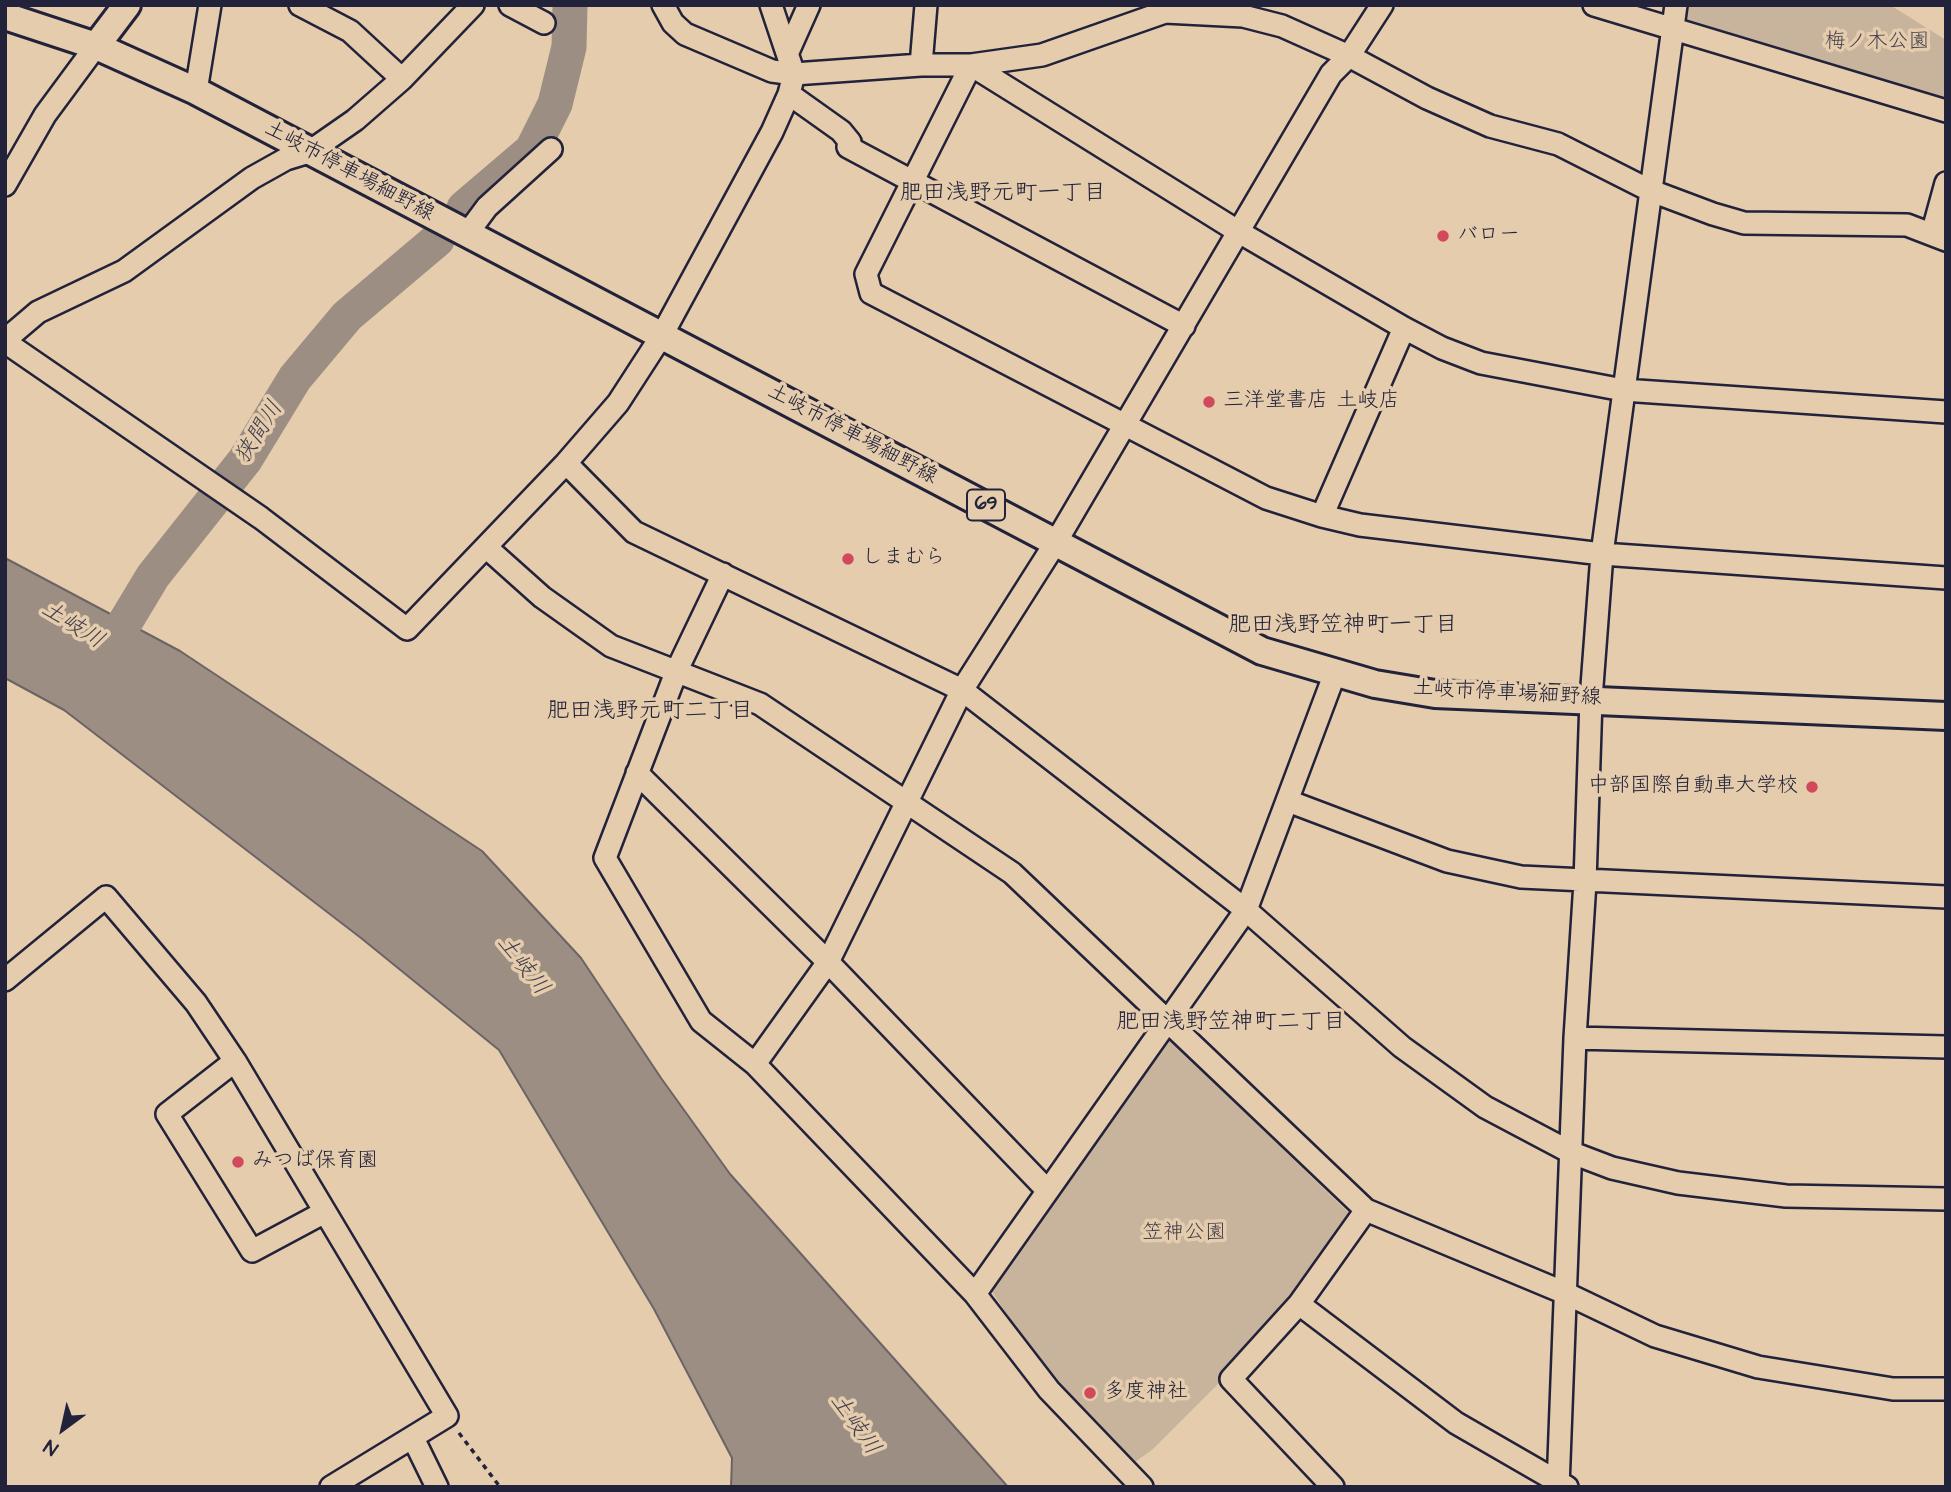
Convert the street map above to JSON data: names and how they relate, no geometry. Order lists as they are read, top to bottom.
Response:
{
  "streets": {
    "main road": ["土岐市停車場細野線", "69"]
  },
  "districts": [
    "肥田浅野元町一丁目",
    "肥田浅野笠神町一丁目",
    "肥田浅野元町二丁目",
    "肥田浅野笠神町二丁目"
  ],
  "water": ["狭間川", "土岐川"],
  "parks": ["梅ノ木公園", "笠神公園"],
  "places": [
    "バロー",
    "三洋堂書店 土岐店",
    "しまむら",
    "中部国際自動車大学校",
    "みつば保育園",
    "多度神社"
  ],
  "north": "bottom left"
}
